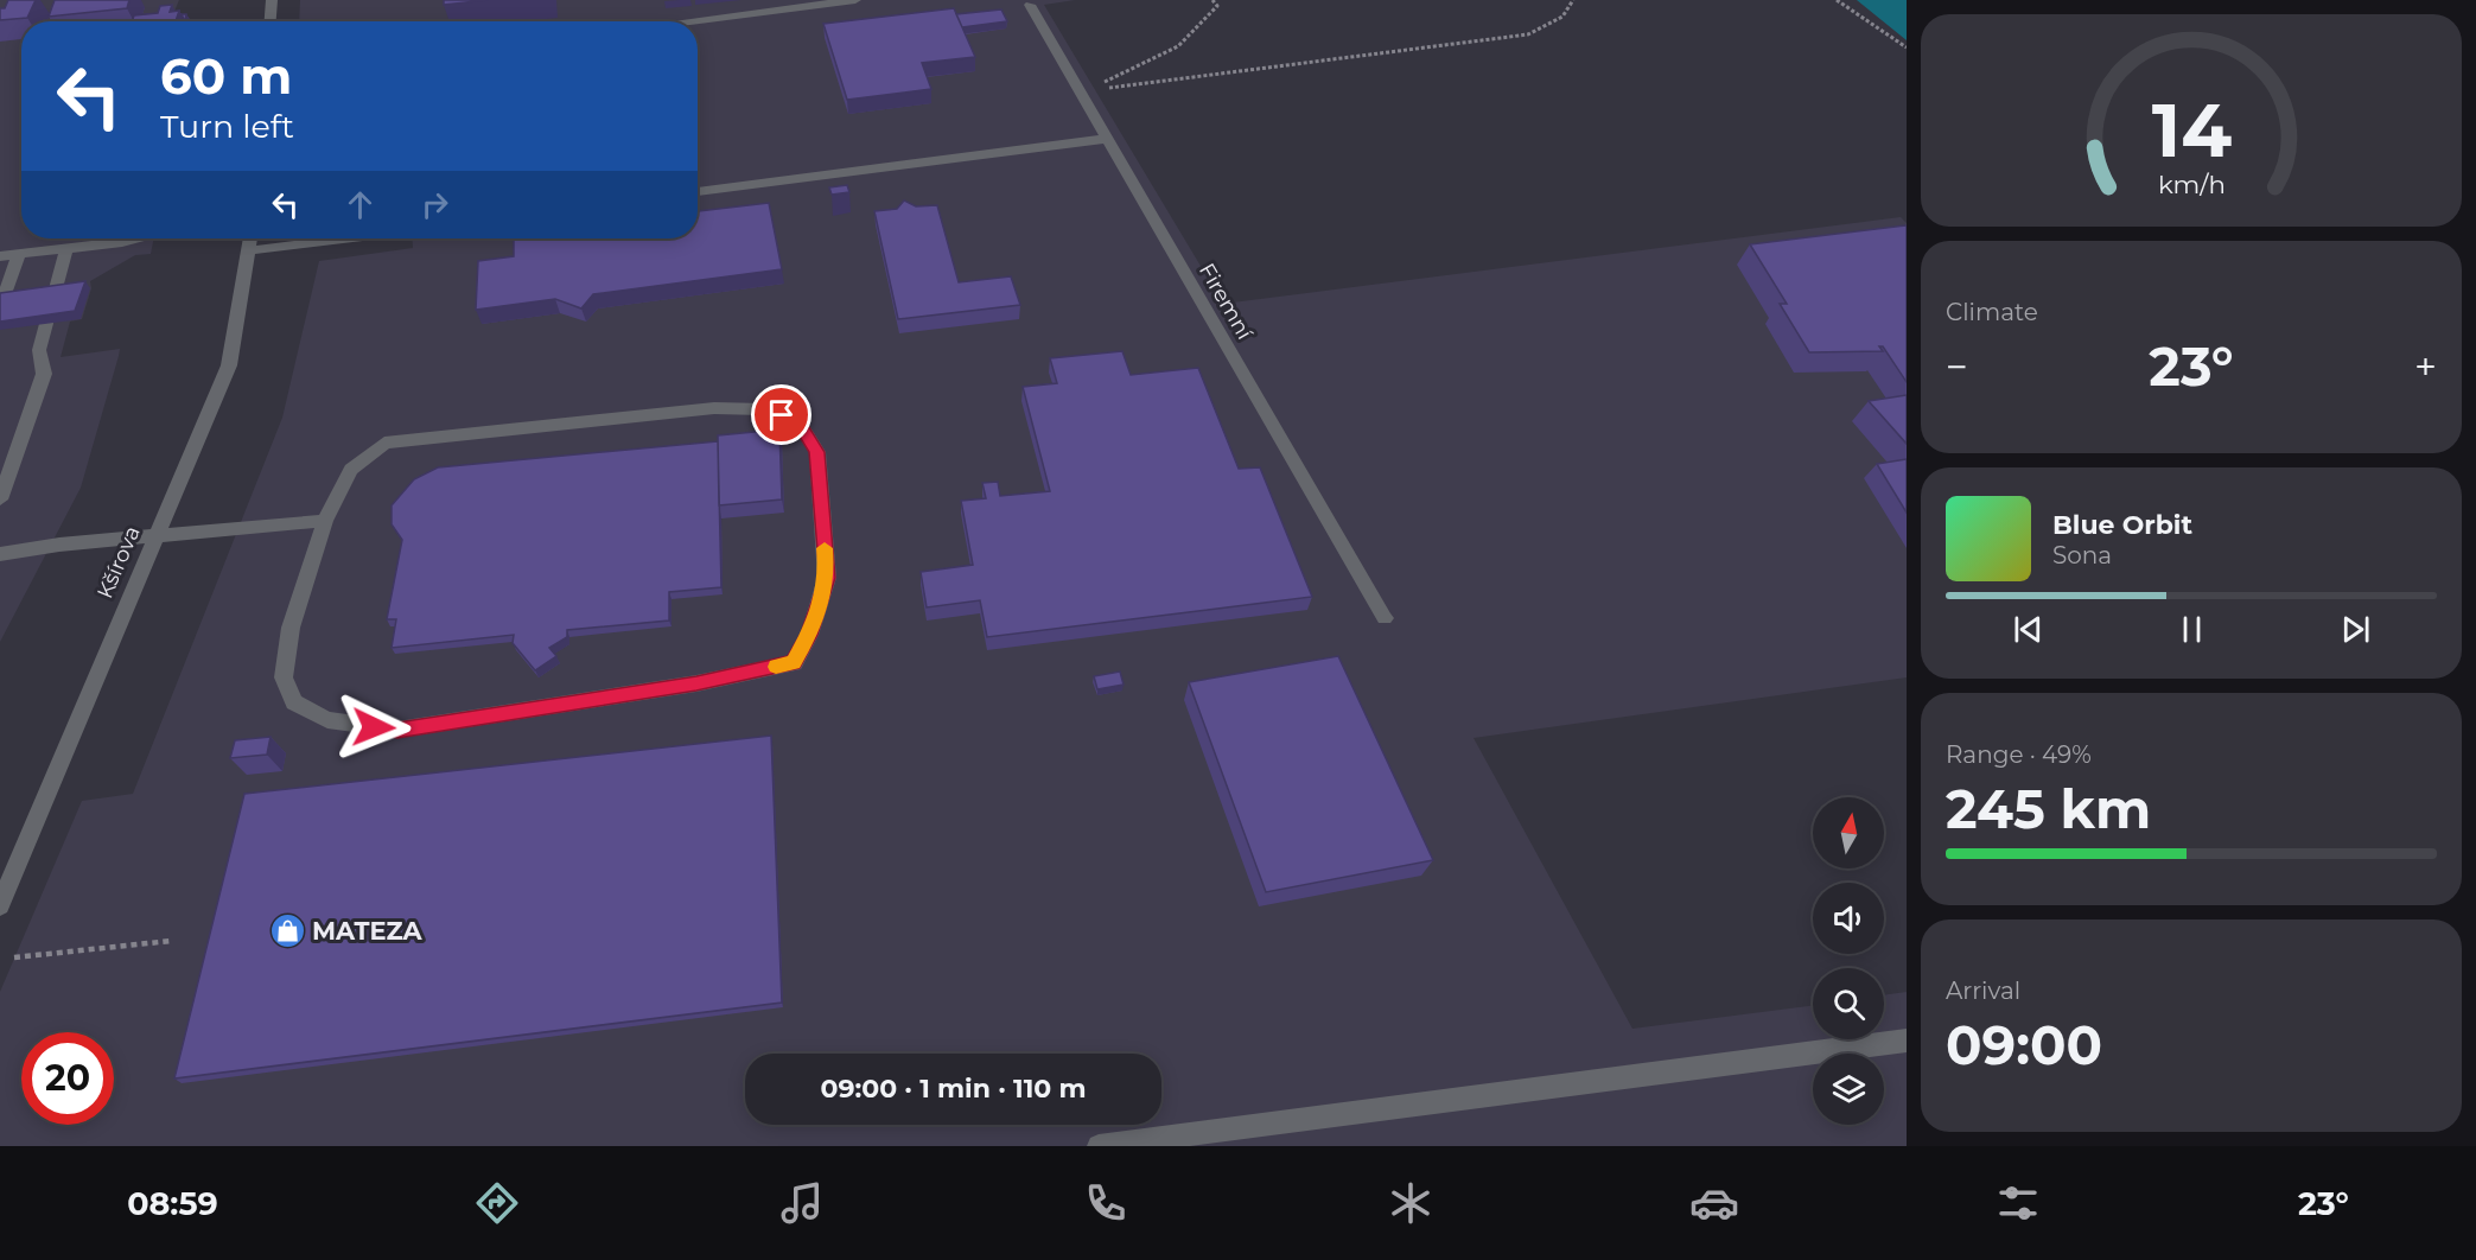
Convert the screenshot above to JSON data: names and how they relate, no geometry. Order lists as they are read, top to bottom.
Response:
{
  "streets": {
    "street": ["Firemní", "Kšírova"]
  },
  "places": {
    "shop": ["MATEZA"]
  },
  "north": "top",
  "page": {
    "turn": ["60 m", "Turn left"],
    "tile": [
      "Climate",
      ["Range · 49%", "245 km"],
      ["Arrival", "09:00"]
    ],
    "heat": ["−", "23°", "+"],
    "song": ["Blue Orbit", "Sona"],
    "limit": "20",
    "trip": "09:00 · 1 min · 110 m",
    "tabs": ["08:59", "23°"],
    "gauge": ["14", "km/h"]
  }
}
